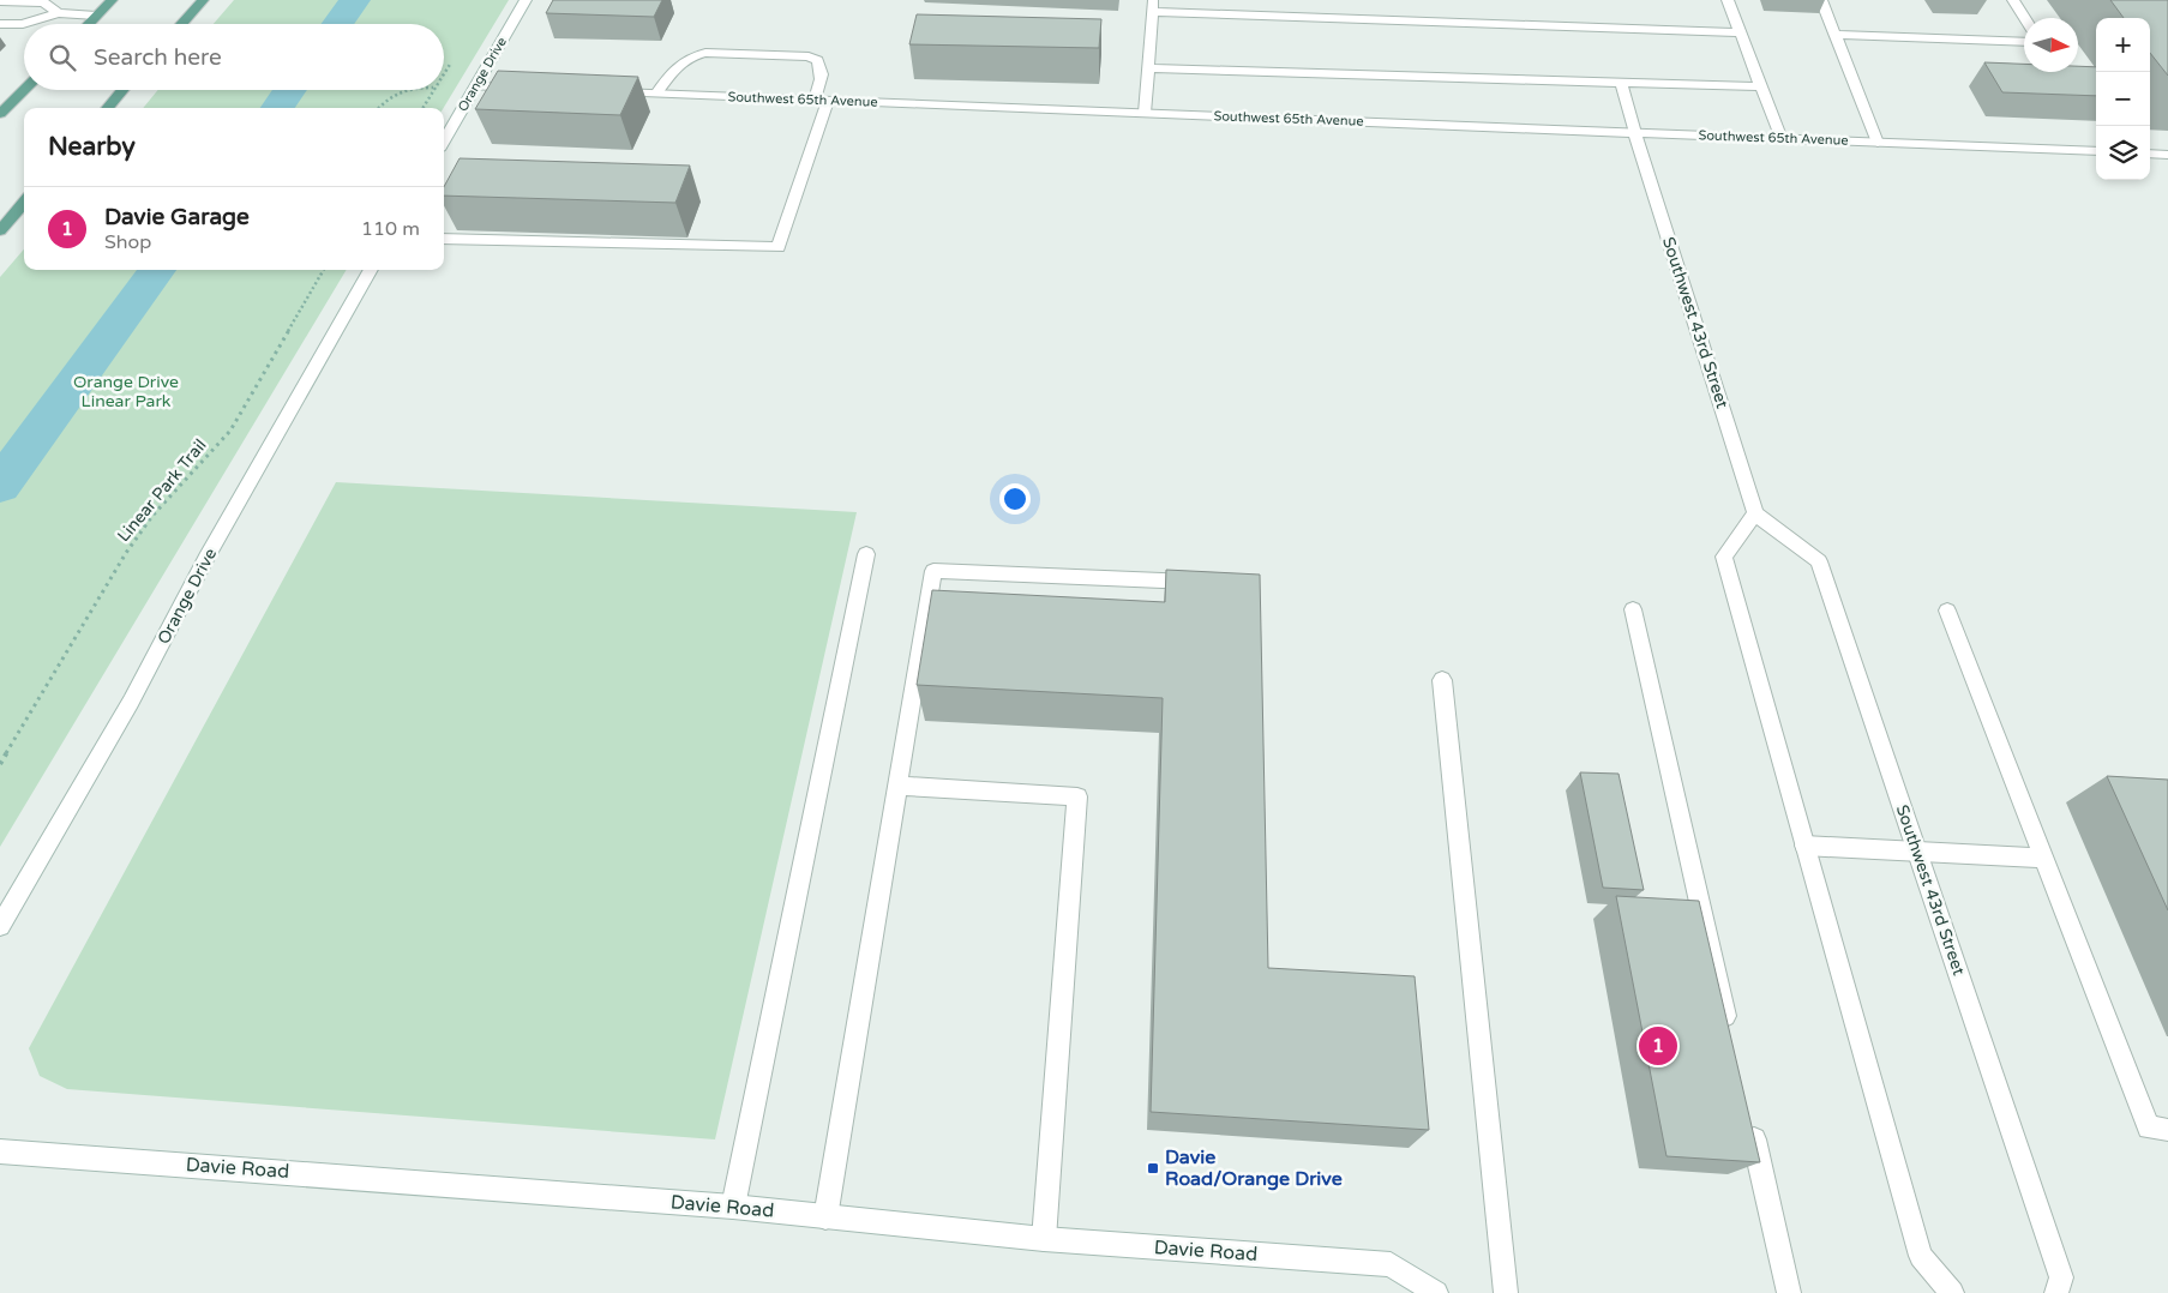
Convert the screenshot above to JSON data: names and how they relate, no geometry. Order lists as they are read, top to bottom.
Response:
{
  "streets": {
    "street": [
      "Orange Drive",
      "Southwest 65th Avenue",
      "Southwest 43rd Street",
      "Davie Road"
    ],
    "path": ["Linear Park Trail"]
  },
  "crossings": [
    ["Southwest 65th Avenue", "Southwest 43rd Street"]
  ],
  "parks": ["Orange Drive Linear Park"],
  "places": {
    "transit": ["Davie Road/Orange Drive"]
  },
  "north": "right",
  "page": {
    "map_buttons": ["+", "−"],
    "search": "Search here",
    "heading": "Nearby",
    "list": [
      {
        "mark": "1",
        "name": "Davie Garage",
        "note": "Shop",
        "value": "110 m"
      }
    ],
    "pins": "1"
  }
}
